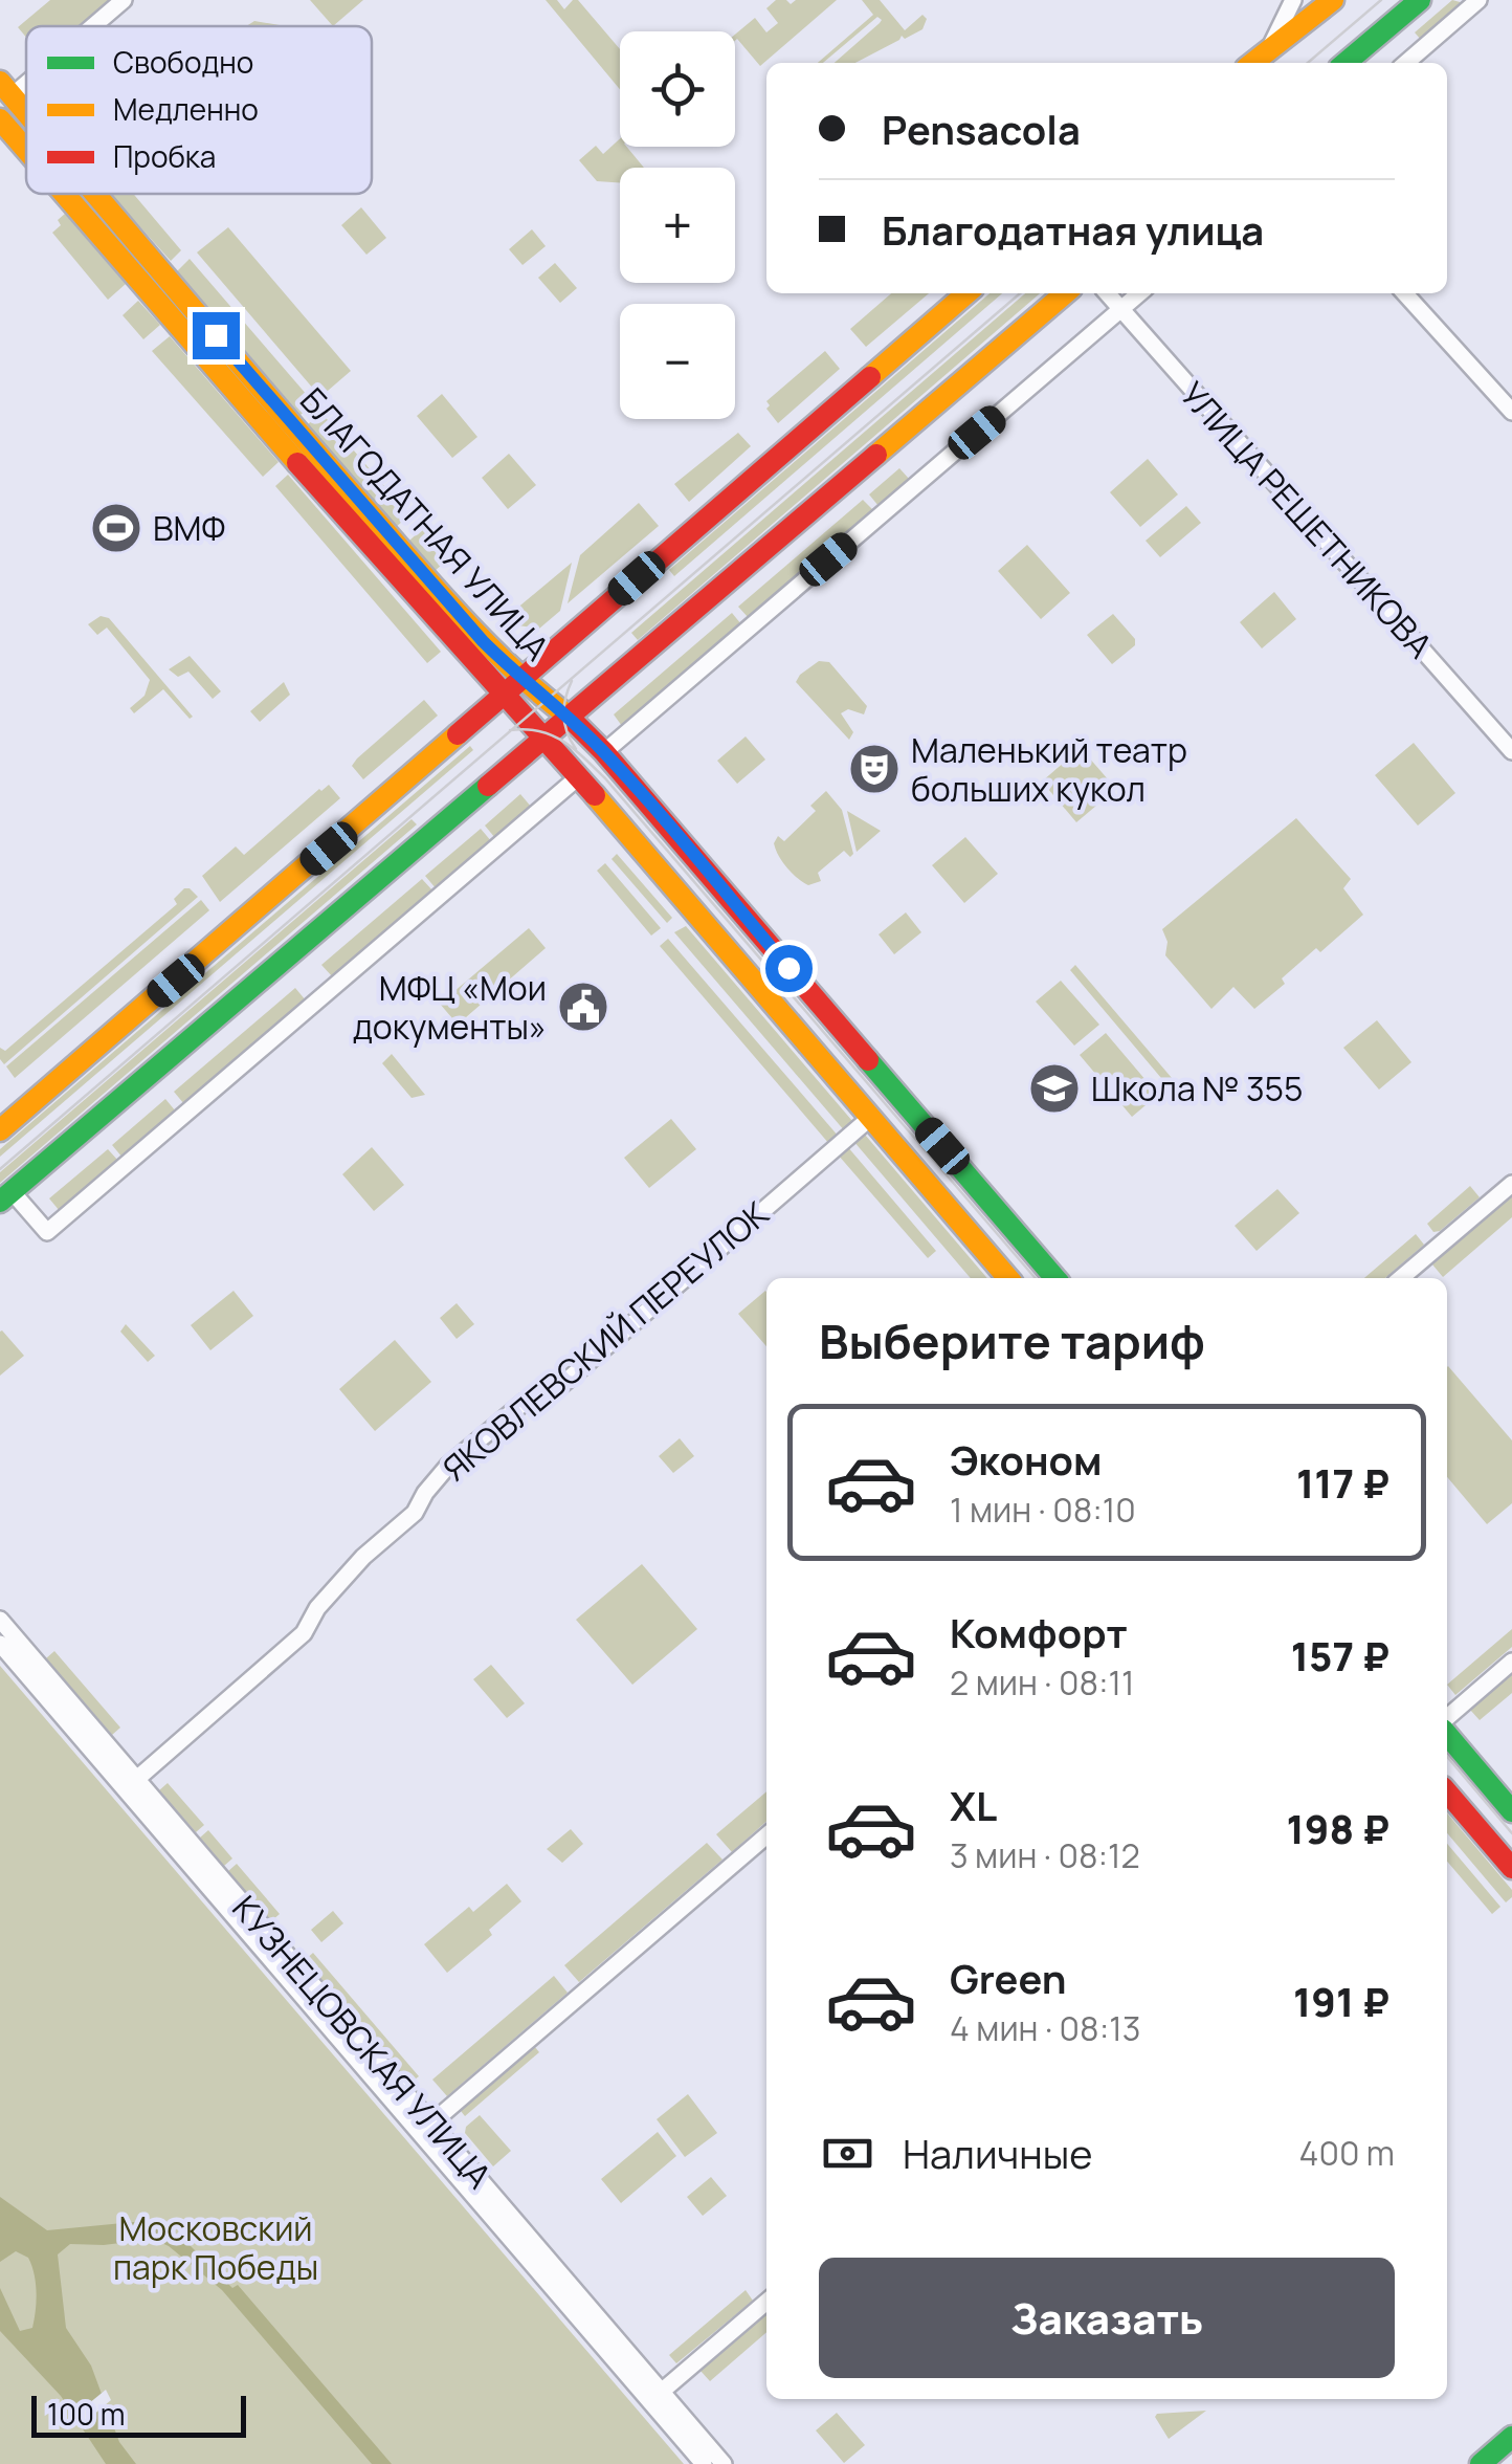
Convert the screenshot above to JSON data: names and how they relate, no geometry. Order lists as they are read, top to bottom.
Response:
{
  "streets": {
    "main road": ["БЛАГОДАТНАЯ УЛИЦА"],
    "street": ["УЛИЦА РЕШЕТНИКОВА", "ЯКОВЛЕВСКИЙ ПЕРЕУЛОК", "КУЗНЕЦОВСКАЯ УЛИЦА"]
  },
  "crossings": [
    ["БЛАГОДАТНАЯ УЛИЦА", "ЯКОВЛЕВСКИЙ ПЕРЕУЛОК"],
    ["ЯКОВЛЕВСКИЙ ПЕРЕУЛОК", "КУЗНЕЦОВСКАЯ УЛИЦА"]
  ],
  "parks": ["Московский парк Победы"],
  "places": {
    "sports": ["ВМФ"],
    "theatre": ["Маленький театр больших кукол"],
    "public building": ["МФЦ «Мои документы»"],
    "school or university": ["Школа № 355"]
  },
  "legend": ["Свободно", "Медленно", "Пробка"],
  "scale_bar": "100 m",
  "page": {
    "map_buttons": ["+", "−"],
    "banner": ["Pensacola", "Благодатная улица"],
    "heading": "Выберите тариф",
    "list": [
      {
        "name": "Эконом",
        "note": "1 мин · 08:10",
        "value": "117 ₽"
      },
      {
        "name": "Комфорт",
        "note": "2 мин · 08:11",
        "value": "157 ₽"
      },
      {
        "name": "XL",
        "note": "3 мин · 08:12",
        "value": "198 ₽"
      },
      {
        "name": "Green",
        "note": "4 мин · 08:13",
        "value": "191 ₽"
      }
    ],
    "pay": ["Наличные", "400 m"],
    "buttons": "Заказать",
    "scale": "100 m"
  }
}
